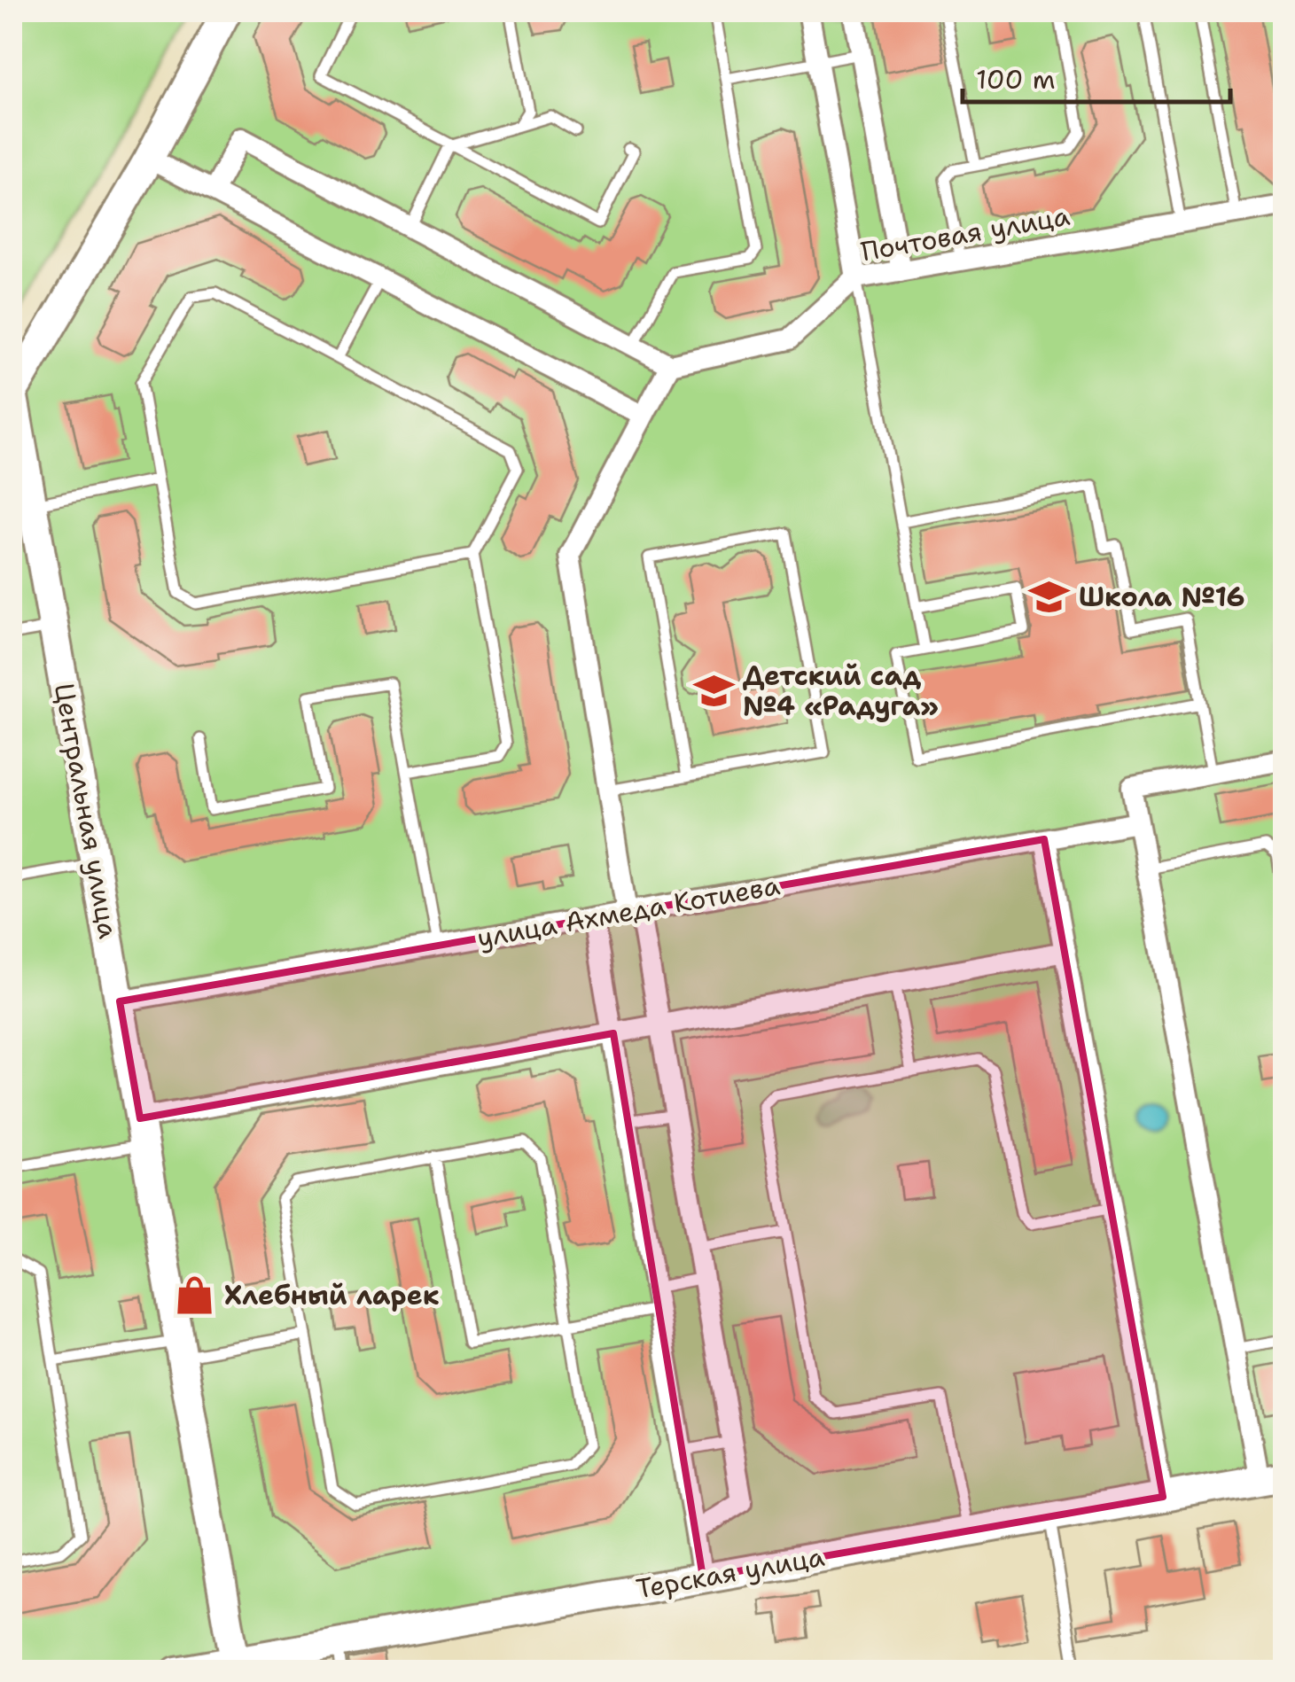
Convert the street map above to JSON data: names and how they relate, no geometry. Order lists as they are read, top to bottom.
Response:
{
  "streets": {
    "street": [
      "Почтовая улица",
      "Центральная улица",
      "улица Ахмеда Котиева",
      "Терская улица"
    ]
  },
  "crossings": [
    ["Центральная улица", "улица Ахмеда Котиева"],
    ["Центральная улица", "Терская улица"]
  ],
  "places": {
    "school or university": ["Школа №16", "Детский сад №4 «Радуга»"],
    "shop": ["Хлебный ларек"]
  },
  "scale_bar": "100 m"
}
